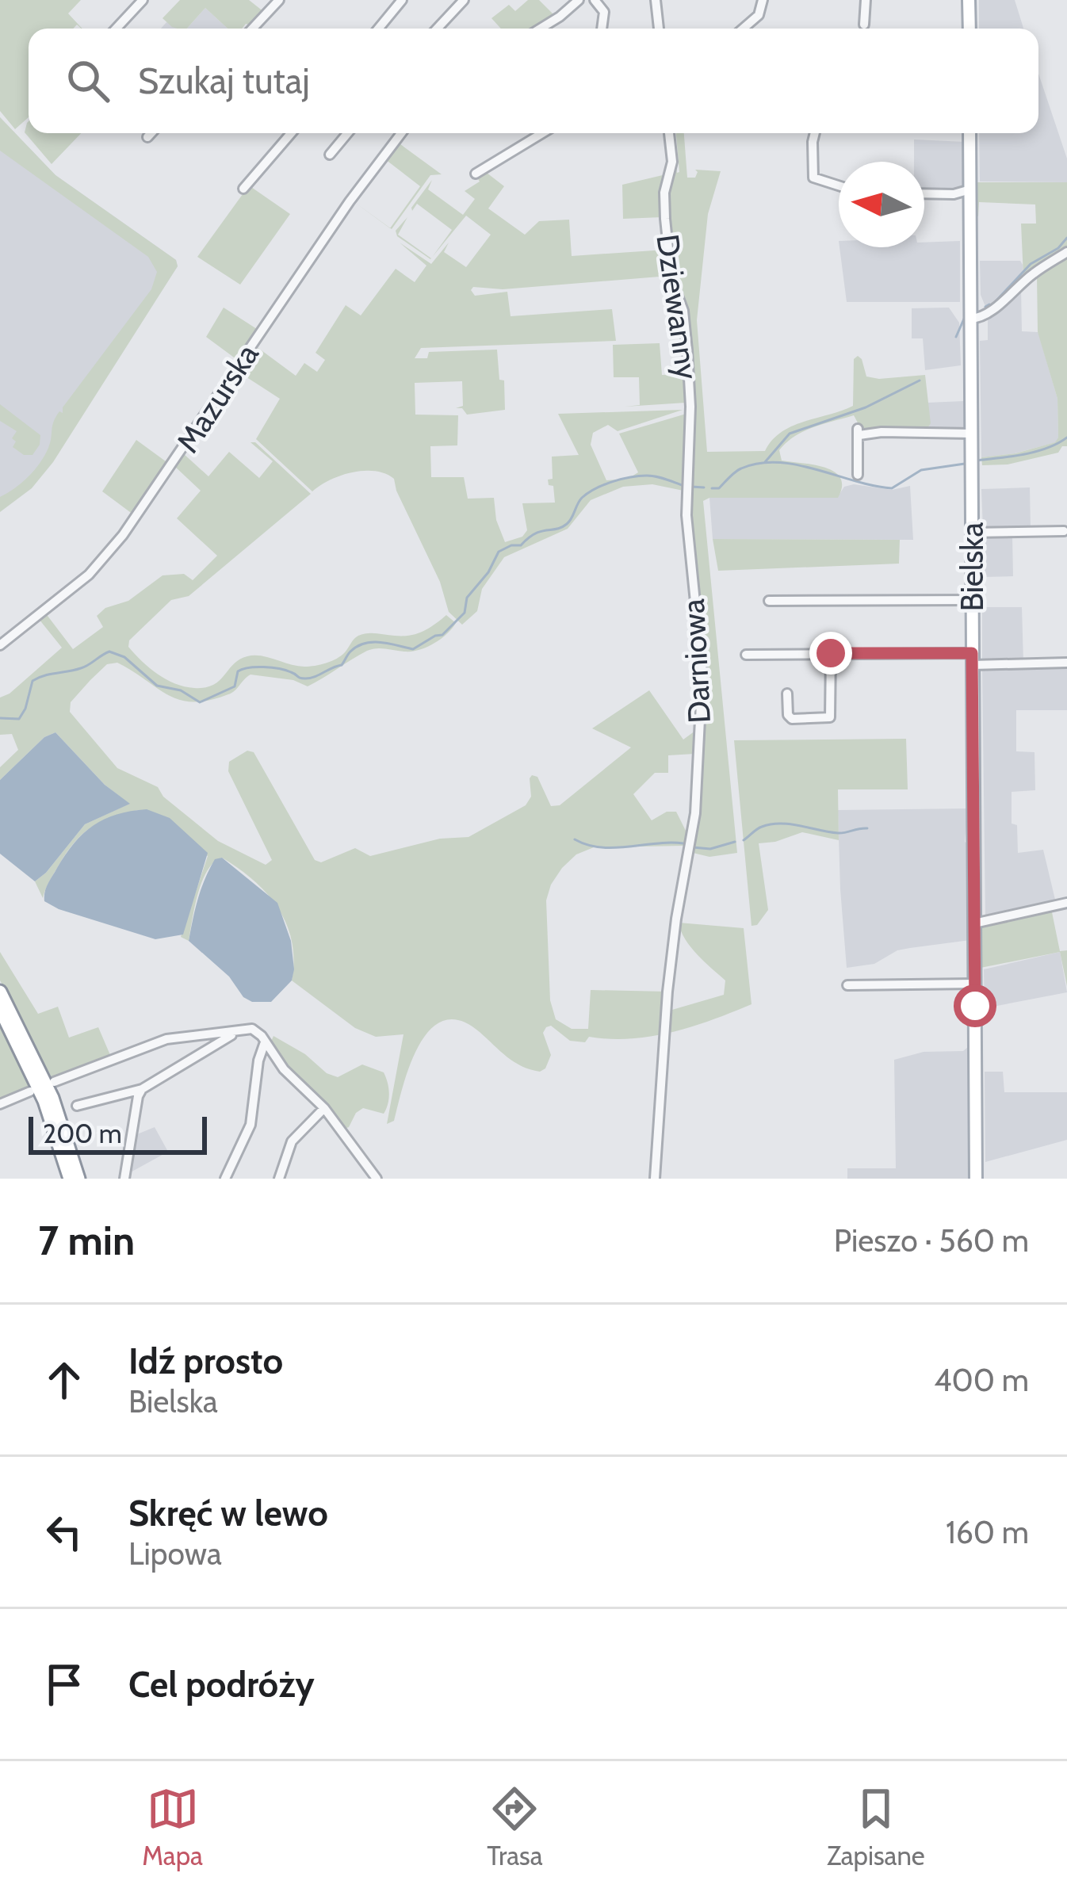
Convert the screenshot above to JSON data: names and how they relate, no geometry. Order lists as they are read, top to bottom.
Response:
{
  "streets": {
    "main road": ["Bielska"],
    "street": ["Dziewanny", "Mazurska", "Darniowa"]
  },
  "crossings": [
    ["Dziewanny", "Darniowa"]
  ],
  "scale_bar": "200 m",
  "north": "left",
  "page": {
    "search": "Szukaj tutaj",
    "scale": "200 m",
    "heading": ["7 min", "Pieszo · 560 m"],
    "list": [
      ["Idź prosto", "Bielska", "400 m"],
      ["Skręć w lewo", "Lipowa", "160 m"],
      "Cel podróży"
    ],
    "nav": ["Mapa", "Trasa", "Zapisane"]
  }
}
